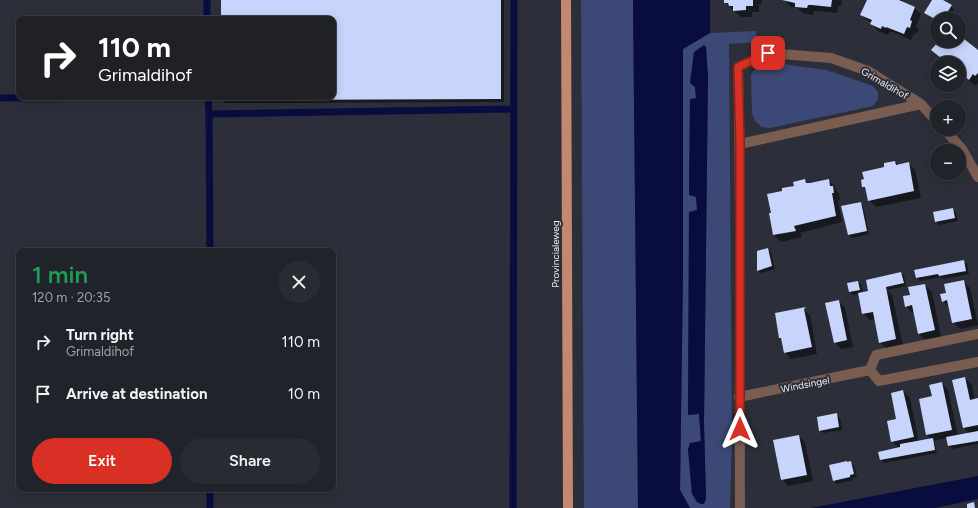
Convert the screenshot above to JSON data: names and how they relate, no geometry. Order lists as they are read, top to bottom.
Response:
{
  "streets": {
    "main road": ["Provincialeweg"],
    "street": ["Grimaldihof", "Windsingel"]
  },
  "crossings": [
    ["Grimaldihof", "Windsingel"]
  ],
  "page": {
    "map_buttons": ["+", "−"],
    "turn": ["110 m", "Grimaldihof"],
    "heading": ["1 min", "120 m · 20:35"],
    "list": [
      {
        "name": "Turn right",
        "note": "Grimaldihof",
        "value": "110 m"
      },
      {
        "name": "Arrive at destination",
        "value": "10 m"
      }
    ],
    "buttons": ["Exit", "Share"]
  }
}
